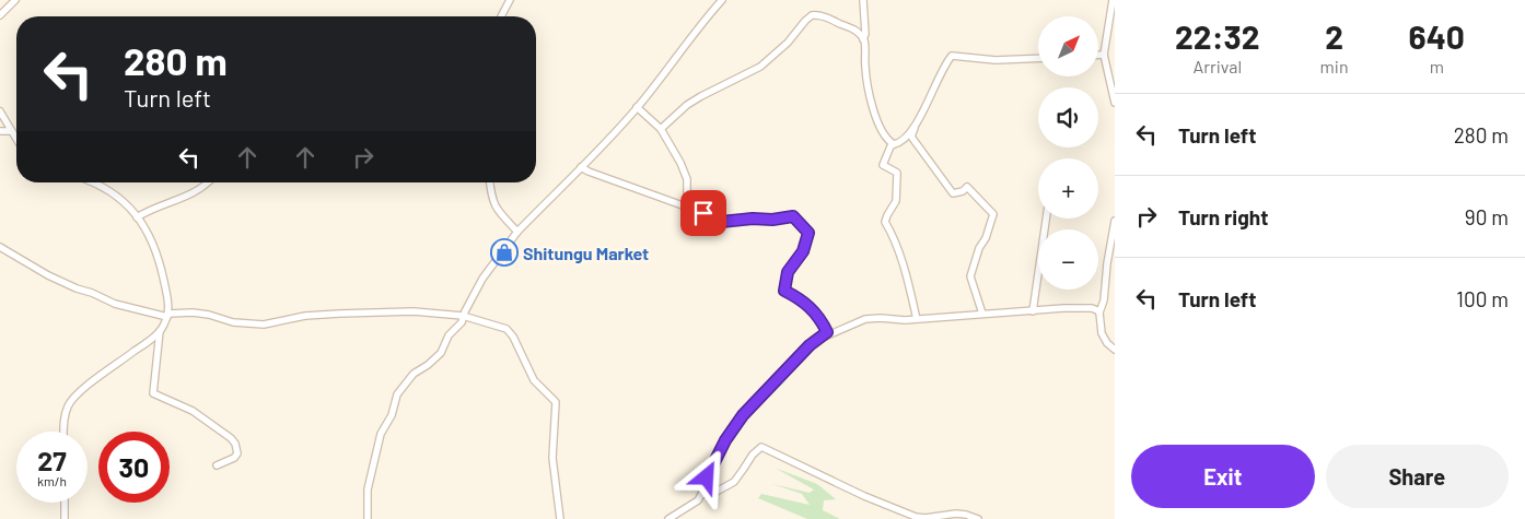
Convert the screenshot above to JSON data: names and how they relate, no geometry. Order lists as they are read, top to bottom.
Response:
{
  "places": {
    "shop": ["Shitungu Market"]
  },
  "north": "top right",
  "page": {
    "eta": [
      "22:32",
      "Arrival",
      "2",
      "min",
      "640",
      "m"
    ],
    "map_buttons": ["+", "−"],
    "turn": ["280 m", "Turn left"],
    "list": [
      {
        "name": "Turn left",
        "value": "280 m"
      },
      {
        "name": "Turn right",
        "value": "90 m"
      },
      {
        "name": "Turn left",
        "value": "100 m"
      }
    ],
    "speed": "27 km/h",
    "limit": "30",
    "buttons": ["Exit", "Share"]
  }
}
